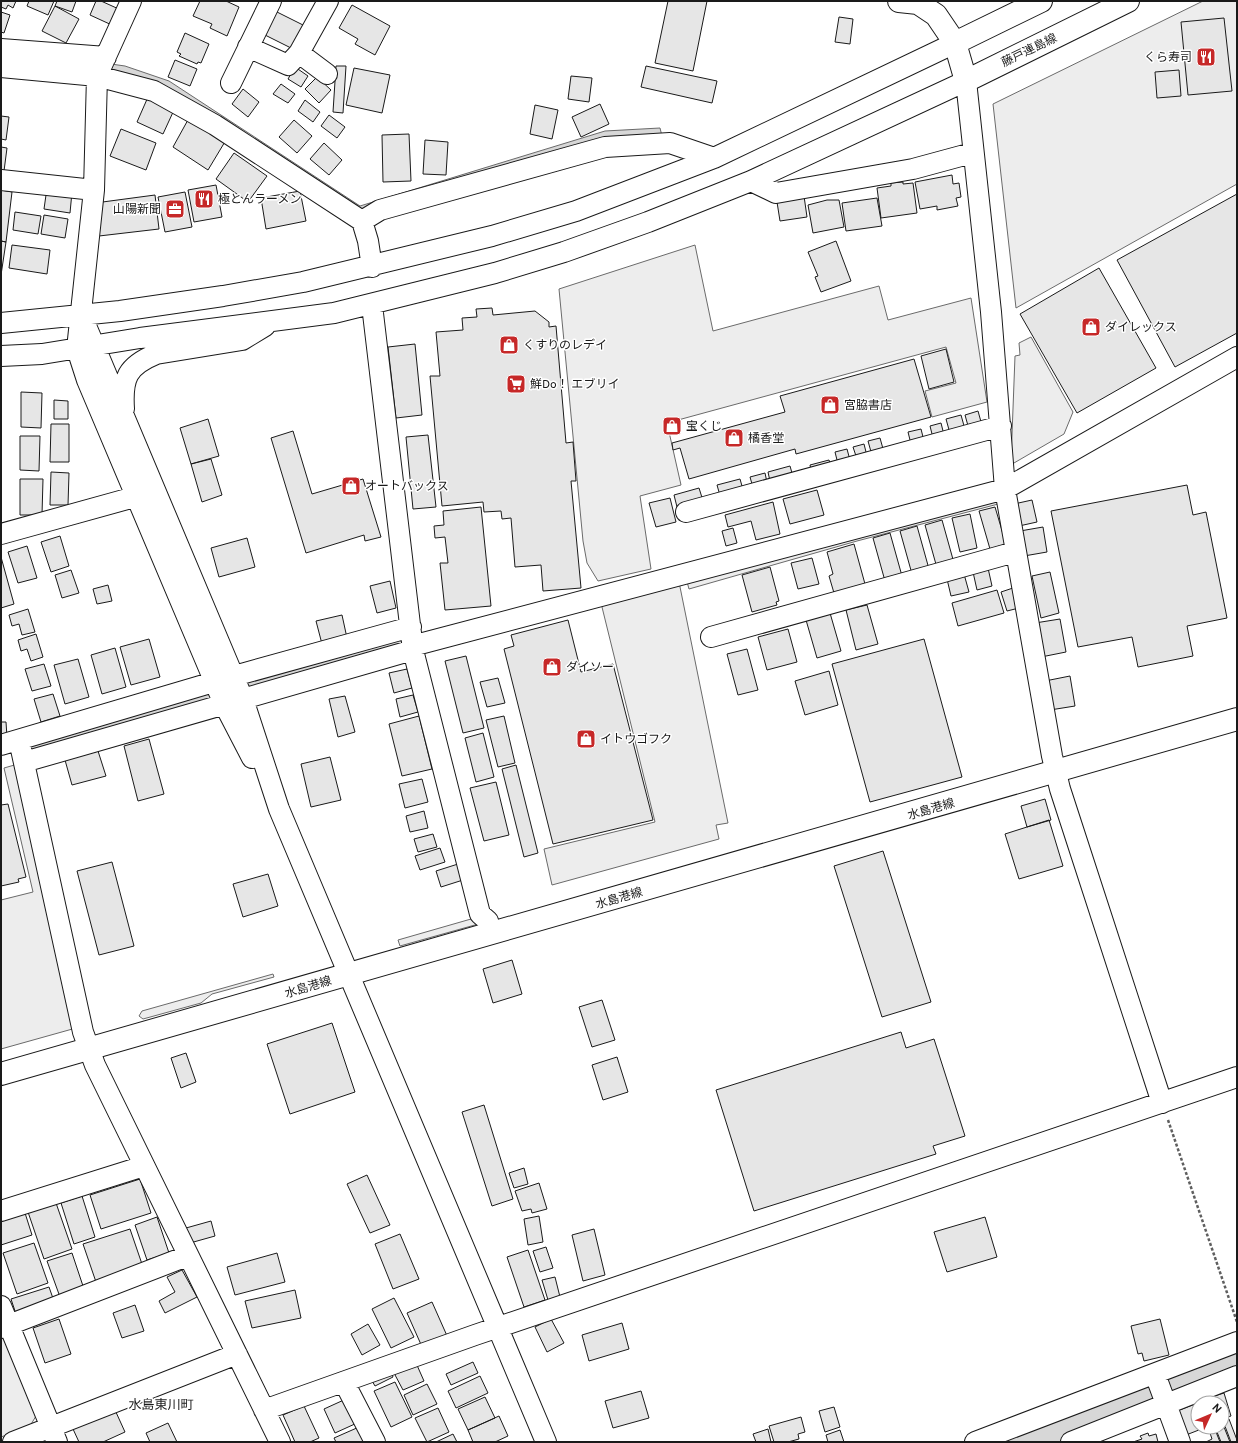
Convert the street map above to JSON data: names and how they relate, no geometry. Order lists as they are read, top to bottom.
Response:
{
  "streets": {
    "main road": ["藤戸連島線", "水島港線"]
  },
  "districts": ["水島東川町"],
  "places": {
    "restaurant": ["くら寿司", "極とんラーメン"],
    "office": ["山陽新聞"],
    "shop": [
      "ダイレックス",
      "くすりのレデイ",
      "宮脇書店",
      "宝くじ",
      "橘香堂",
      "オートバックス",
      "ダイソー",
      "イトウゴフク"
    ],
    "supermarket": ["鮮Do！ エブリイ"]
  },
  "north": "top right"
}
